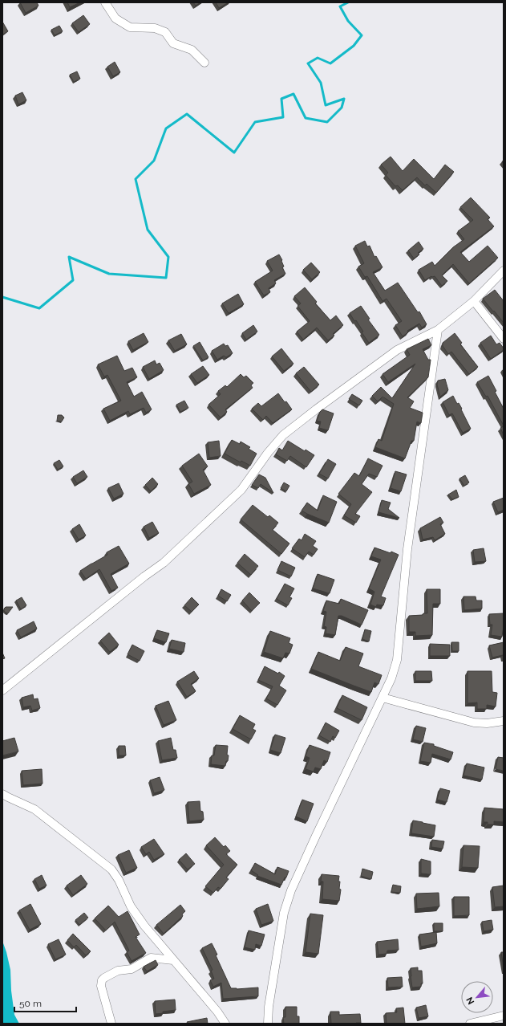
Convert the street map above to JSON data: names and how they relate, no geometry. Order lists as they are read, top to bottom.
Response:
{
  "scale_bar": "50 m",
  "north": "bottom left"
}
